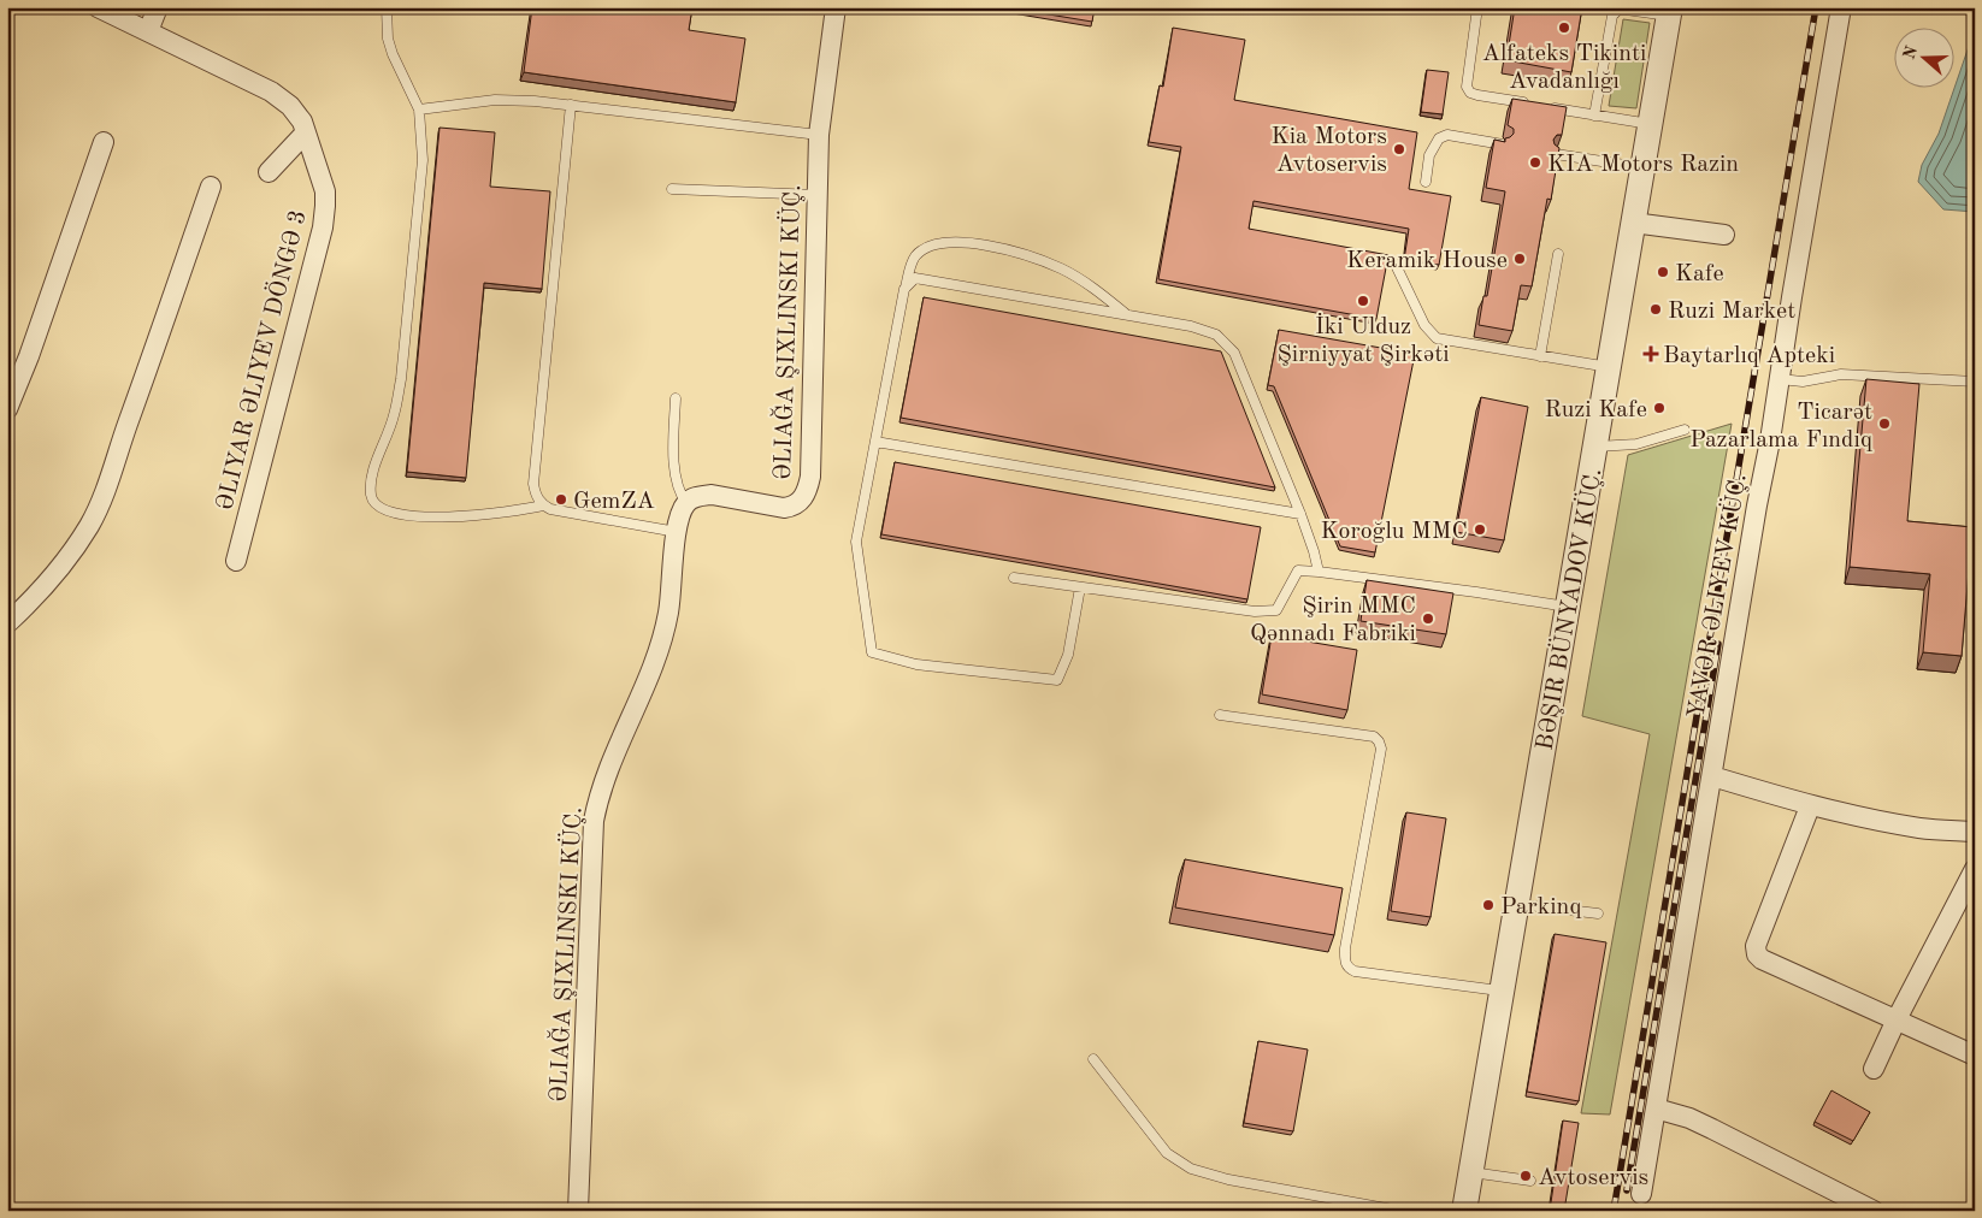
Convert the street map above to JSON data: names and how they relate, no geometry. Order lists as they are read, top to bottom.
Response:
{
  "streets": {
    "street": ["ƏLIYAR ƏLIYEV DÖNGƏ 3", "YAVƏR ƏLIYEV KÜÇ.", "BƏŞIR BÜNYADOV KÜÇ."]
  },
  "places": {
    "other": [
      "Alfateks Tikinti Avadanlığı",
      "Kia Motors Avtoservis",
      "KIA Motors Razin",
      "Keramik House",
      "Kafe",
      "İki Ulduz Şirniyyat Şirkəti",
      "Ruzi Market",
      "Ruzi Kafe",
      "Ticarət Pazarlama Fındıq",
      "GemZA",
      "Koroğlu MMC",
      "Şirin MMC Qənnadı Fabriki",
      "Parkinq",
      "Avtoservis"
    ],
    "health": ["Baytarlıq Apteki"]
  },
  "north": "left"
}
